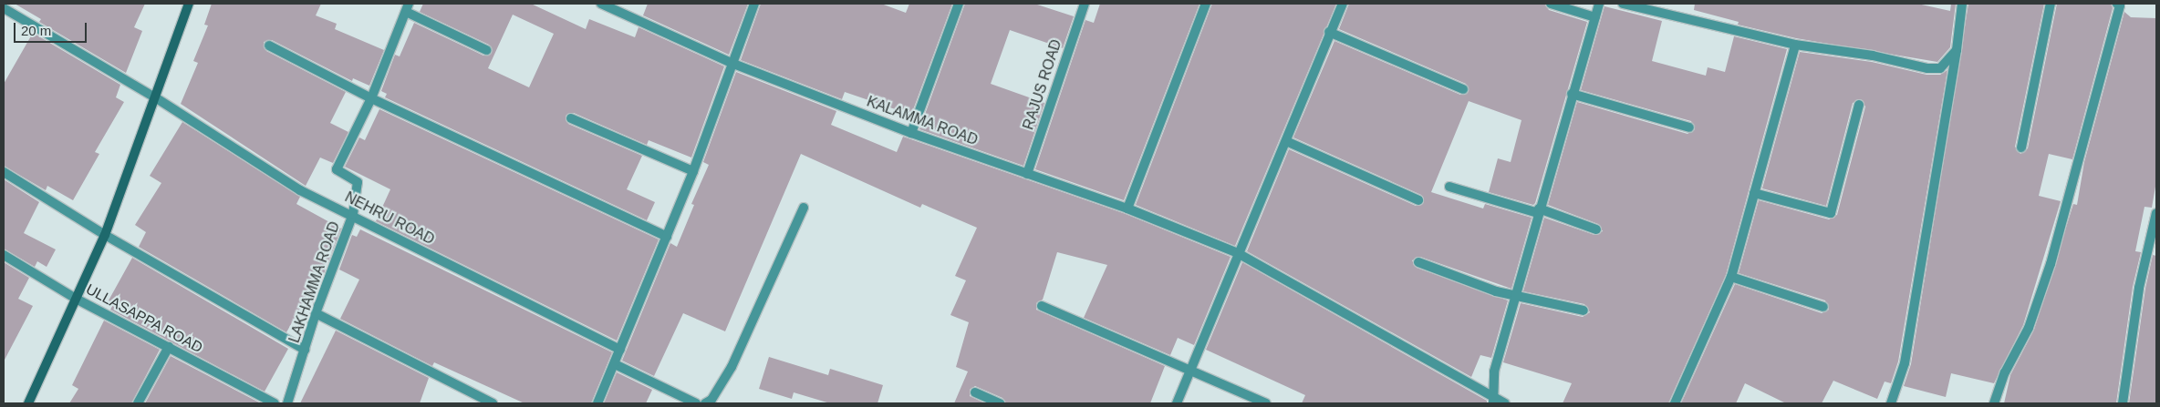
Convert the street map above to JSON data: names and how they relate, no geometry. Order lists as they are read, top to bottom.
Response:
{
  "streets": {
    "street": [
      "RAJUS ROAD",
      "KALAMMA ROAD",
      "NEHRU ROAD",
      "LAKHAMMA ROAD",
      "ULLASAPPA ROAD"
    ]
  },
  "crossings": [
    ["RAJUS ROAD", "KALAMMA ROAD"],
    ["NEHRU ROAD", "LAKHAMMA ROAD"]
  ],
  "scale_bar": "20 m"
}
